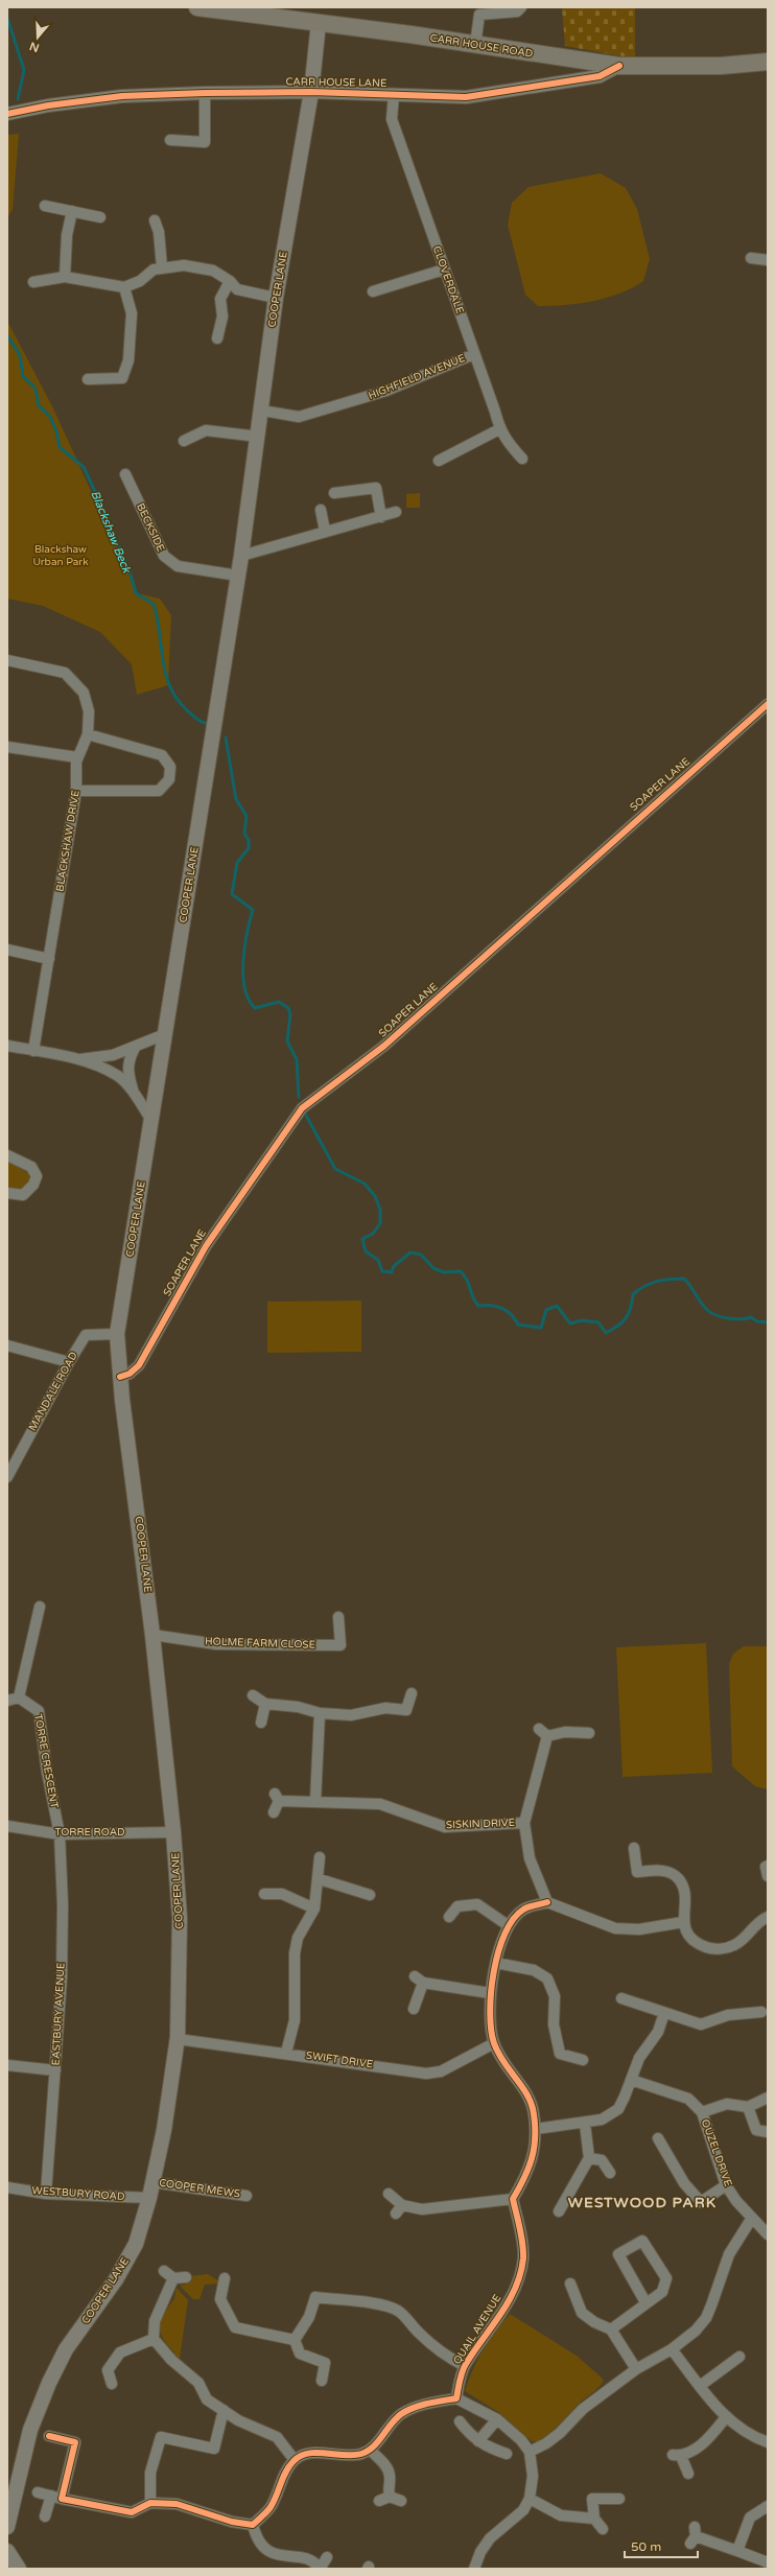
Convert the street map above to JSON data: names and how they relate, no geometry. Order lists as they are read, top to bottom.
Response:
{
  "streets": {
    "highway": ["CARR HOUSE ROAD"],
    "main road": ["COOPER LANE"],
    "street": [
      "CARR HOUSE LANE",
      "CLOVERDALE",
      "HIGHFIELD AVENUE",
      "BECKSIDE",
      "SOAPER LANE",
      "BLACKSHAW DRIVE",
      "MANDALE ROAD",
      "HOLME FARM CLOSE",
      "TORRE CRESCENT",
      "SISKIN DRIVE",
      "TORRE ROAD",
      "EASTBURY AVENUE",
      "SWIFT DRIVE",
      "OUZEL DRIVE",
      "COOPER MEWS",
      "WESTBURY ROAD",
      "QUAIL AVENUE"
    ]
  },
  "crossings": [
    ["CARR HOUSE ROAD", "CARR HOUSE LANE"],
    ["CARR HOUSE ROAD", "COOPER LANE"],
    ["CARR HOUSE LANE", "CLOVERDALE"],
    ["CARR HOUSE LANE", "COOPER LANE"],
    ["CLOVERDALE", "HIGHFIELD AVENUE"],
    ["COOPER LANE", "HIGHFIELD AVENUE"],
    ["COOPER LANE", "BECKSIDE"],
    ["COOPER LANE", "SOAPER LANE"],
    ["COOPER LANE", "MANDALE ROAD"],
    ["COOPER LANE", "HOLME FARM CLOSE"],
    ["COOPER LANE", "TORRE ROAD"],
    ["COOPER LANE", "SWIFT DRIVE"],
    ["COOPER LANE", "COOPER MEWS"],
    ["COOPER LANE", "WESTBURY ROAD"],
    ["TORRE CRESCENT", "TORRE ROAD"],
    ["TORRE CRESCENT", "EASTBURY AVENUE"],
    ["TORRE ROAD", "EASTBURY AVENUE"],
    ["EASTBURY AVENUE", "WESTBURY ROAD"]
  ],
  "districts": ["WESTWOOD PARK"],
  "water": ["Blackshaw Beck"],
  "parks": ["Blackshaw Urban Park"],
  "scale_bar": "50 m",
  "north": "bottom"
}
